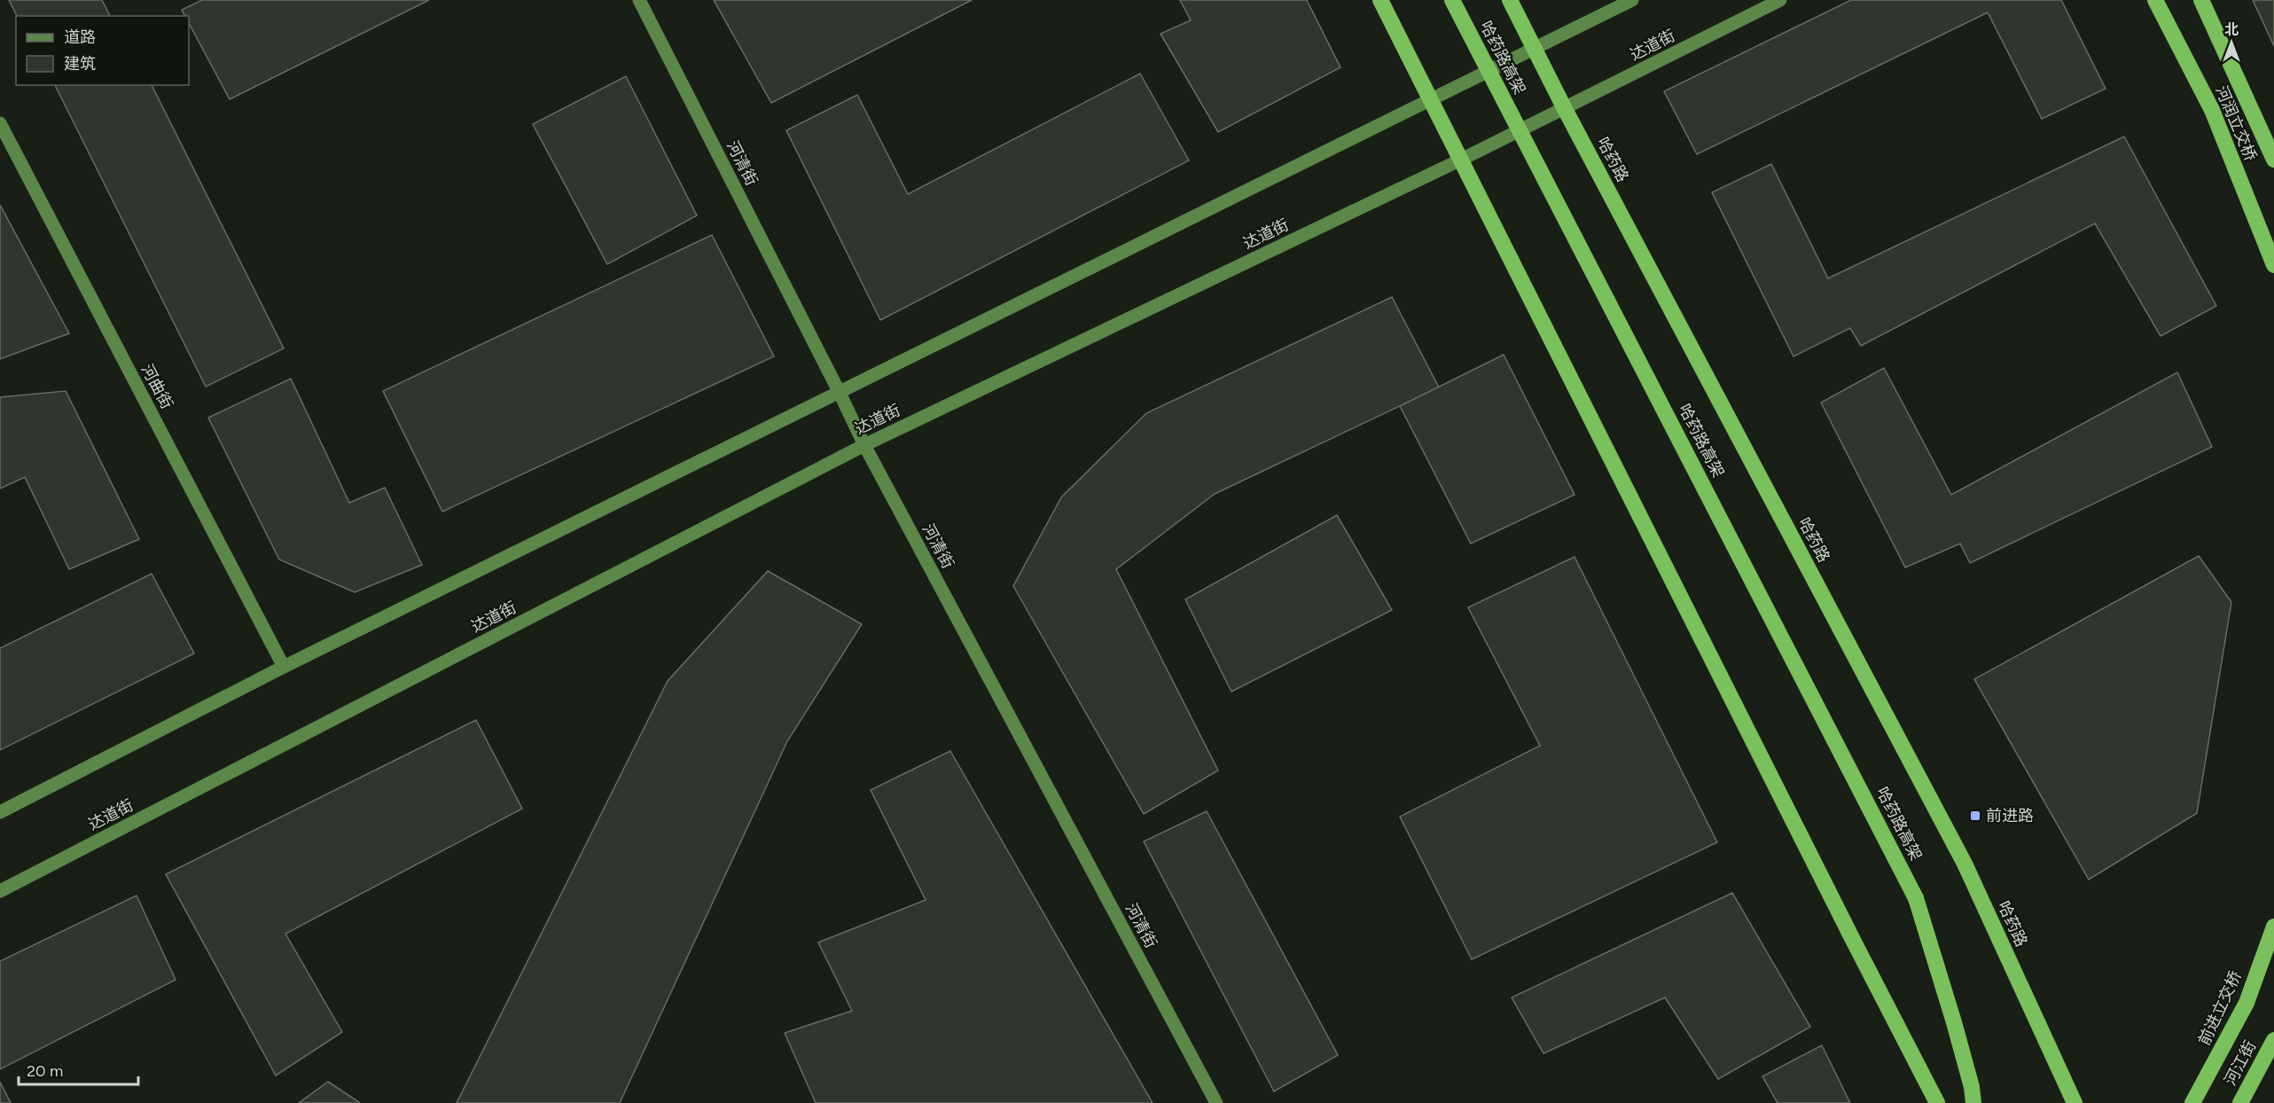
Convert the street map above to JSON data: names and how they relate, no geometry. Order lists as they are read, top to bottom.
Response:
{
  "streets": {
    "highway": [
      "哈药路高架",
      "河润立交桥",
      "哈药路",
      "前进立交桥",
      "河江街"
    ],
    "main road": ["达道街", "河清街", "河曲街"]
  },
  "crossings": [
    ["达道街", "哈药路"],
    ["达道街", "河清街"]
  ],
  "places": {
    "transit": ["前进路"]
  },
  "legend": ["道路", "建筑"],
  "scale_bar": "20 m",
  "north": "top"
}
